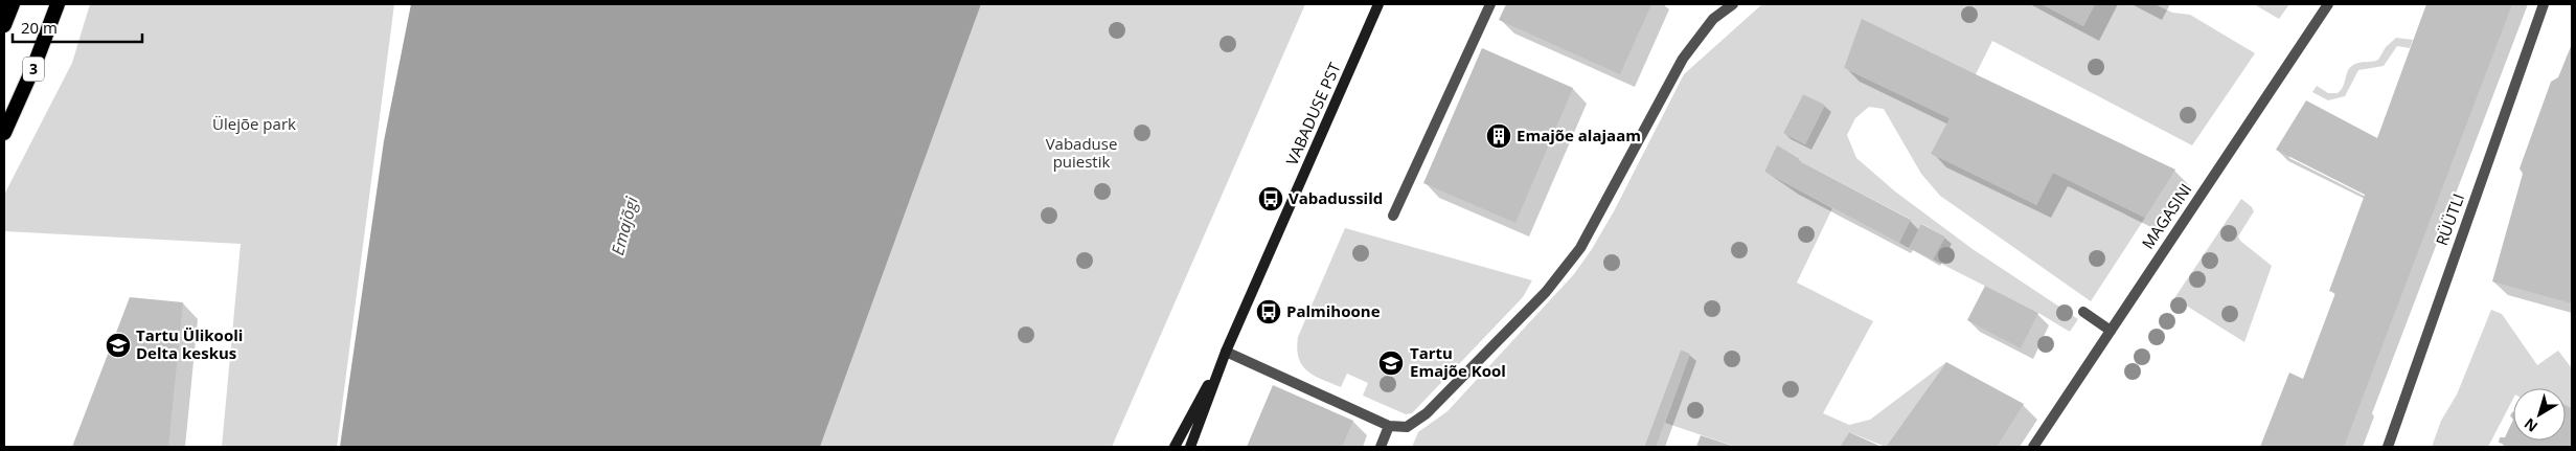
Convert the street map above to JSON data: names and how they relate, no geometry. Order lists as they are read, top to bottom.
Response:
{
  "streets": {
    "highway": ["3"],
    "main road": ["VABADUSE PST"],
    "street": ["MAGASINI", "RÜÜTLI"]
  },
  "water": ["Emajõgi"],
  "parks": ["Ülejõe park", "Vabaduse puiestik"],
  "places": {
    "building": ["Emajõe alajaam"],
    "bus stop": ["Vabadussild", "Palmihoone"],
    "school or university": ["Tartu Ülikooli Delta keskus", "Tartu Emajõe Kool"]
  },
  "scale_bar": "20 m",
  "north": "bottom left"
}
